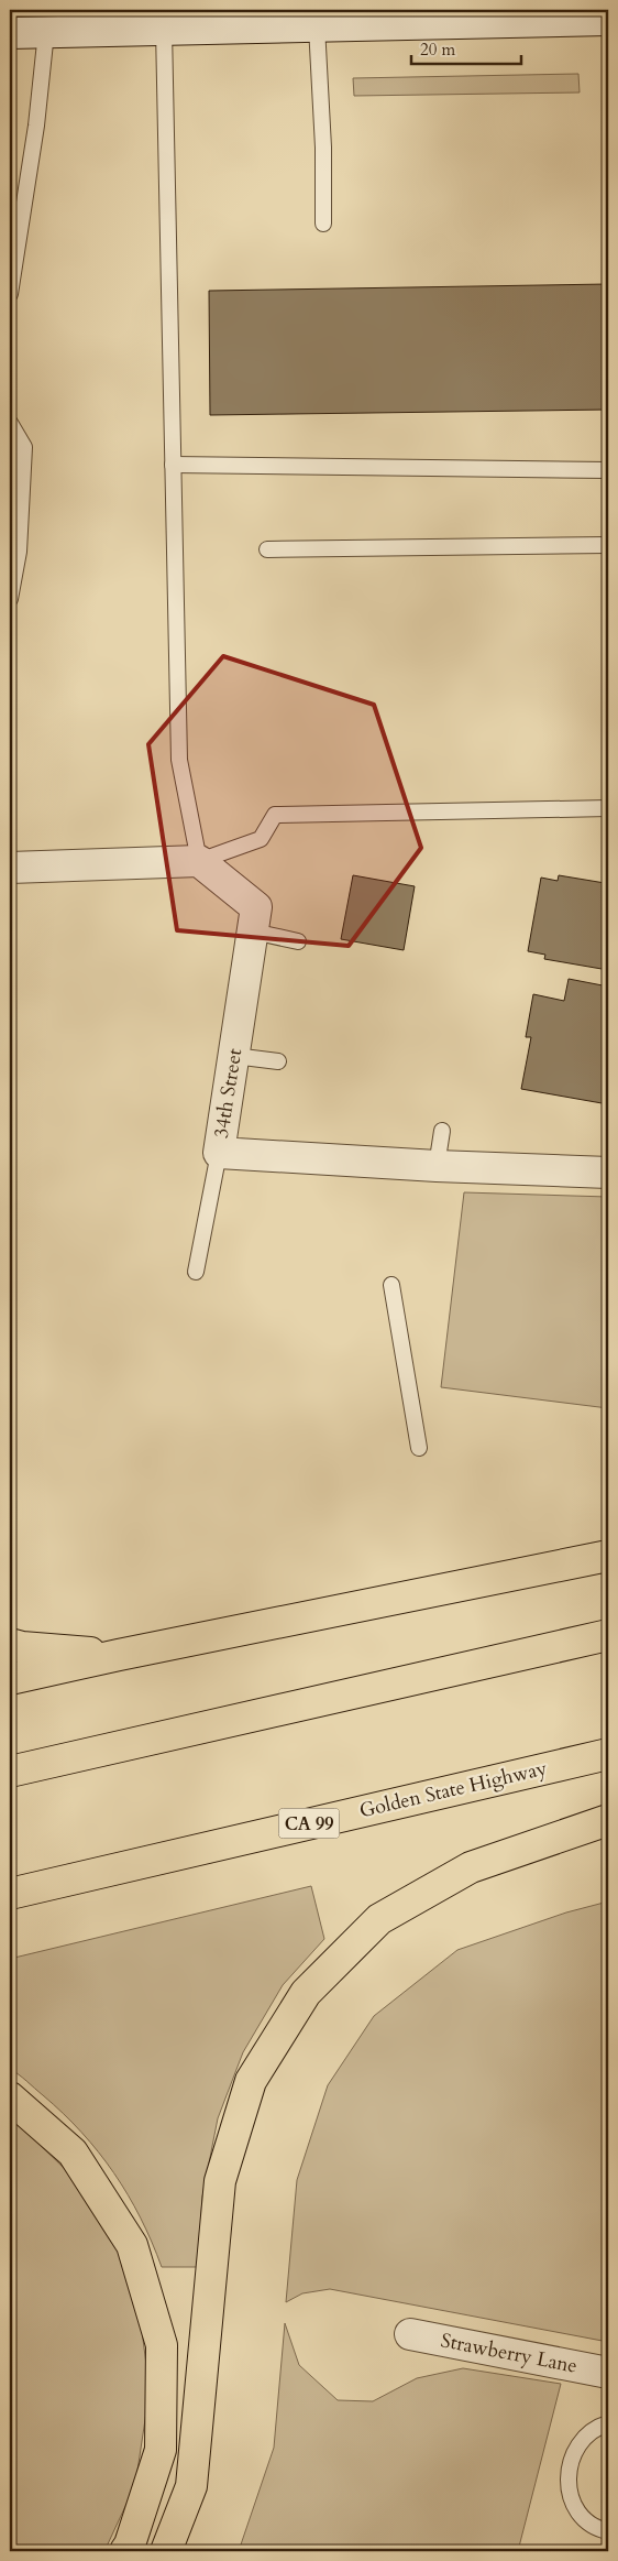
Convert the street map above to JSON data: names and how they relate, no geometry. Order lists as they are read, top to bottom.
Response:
{
  "streets": {
    "highway": ["Golden State Highway", "CA 99"],
    "street": ["34th Street", "Strawberry Lane"]
  },
  "scale_bar": "20 m"
}
